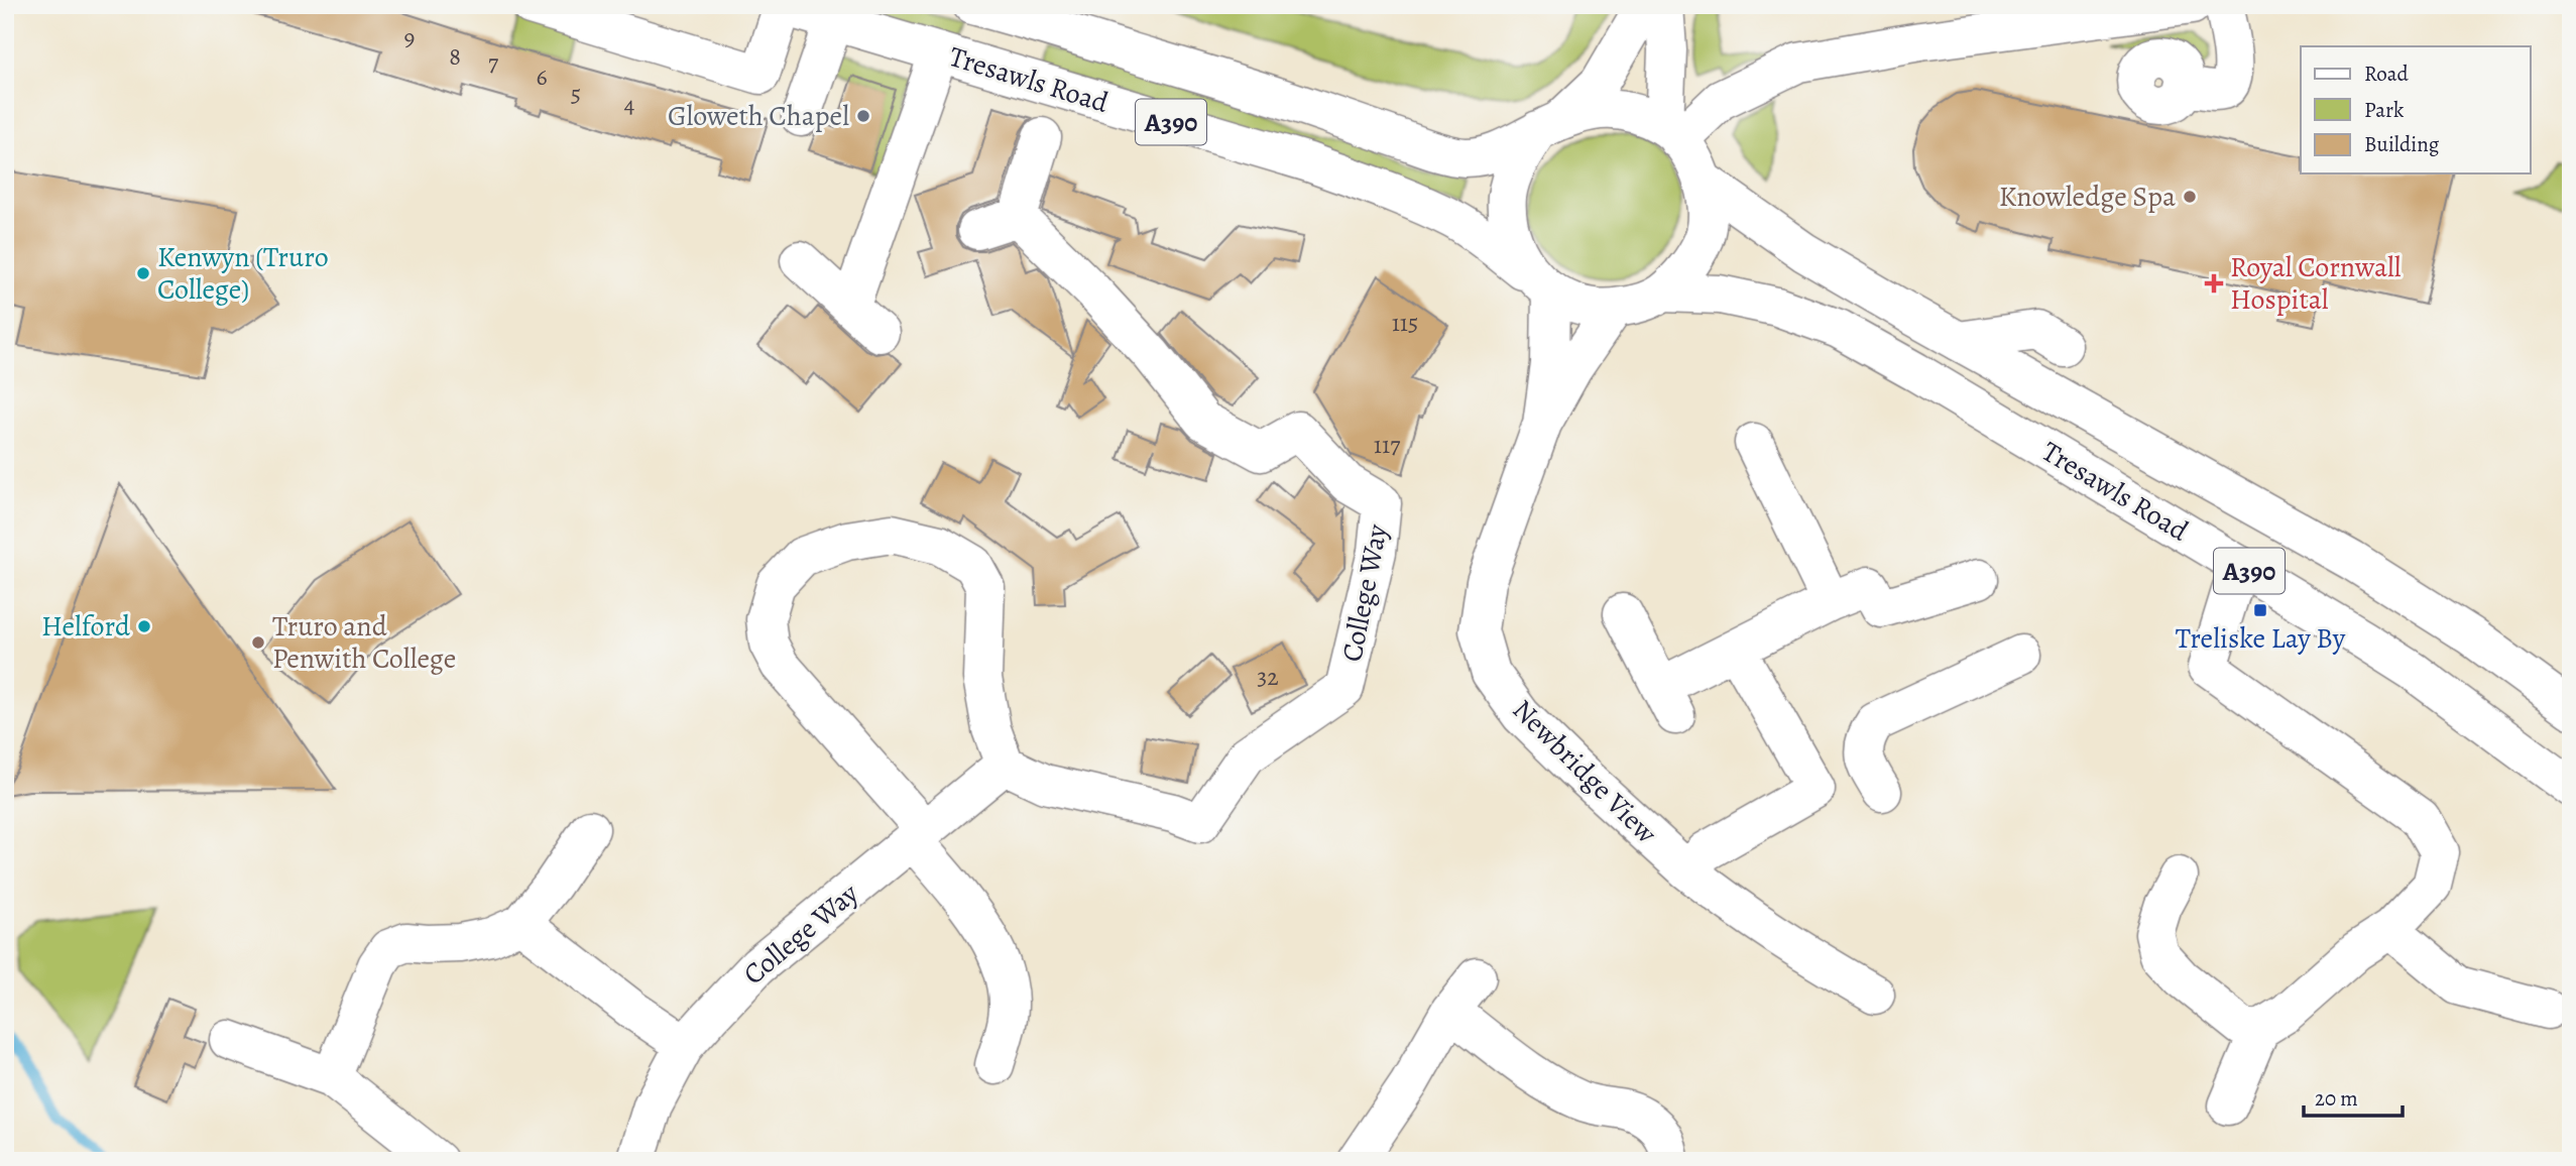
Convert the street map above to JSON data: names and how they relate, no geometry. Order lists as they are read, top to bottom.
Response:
{
  "streets": {
    "main road": [
      "Tresawls Road",
      "A390",
      "College Way",
      "Newbridge View"
    ]
  },
  "crossings": [
    ["Tresawls Road", "A390"],
    ["Tresawls Road", "Newbridge View"],
    ["A390", "Newbridge View"]
  ],
  "places": {
    "other": [
      "Gloweth Chapel",
      "Knowledge Spa",
      "Kenwyn (Truro College)",
      "Helford",
      "Truro and Penwith College"
    ],
    "health": ["Royal Cornwall Hospital"],
    "transit": ["Treliske Lay By"]
  },
  "house_numbers": [
    "9",
    "8",
    "7",
    "6",
    "5",
    "4",
    "115",
    "117",
    "32"
  ],
  "legend": ["Road", "Park", "Building"],
  "scale_bar": "20 m"
}
